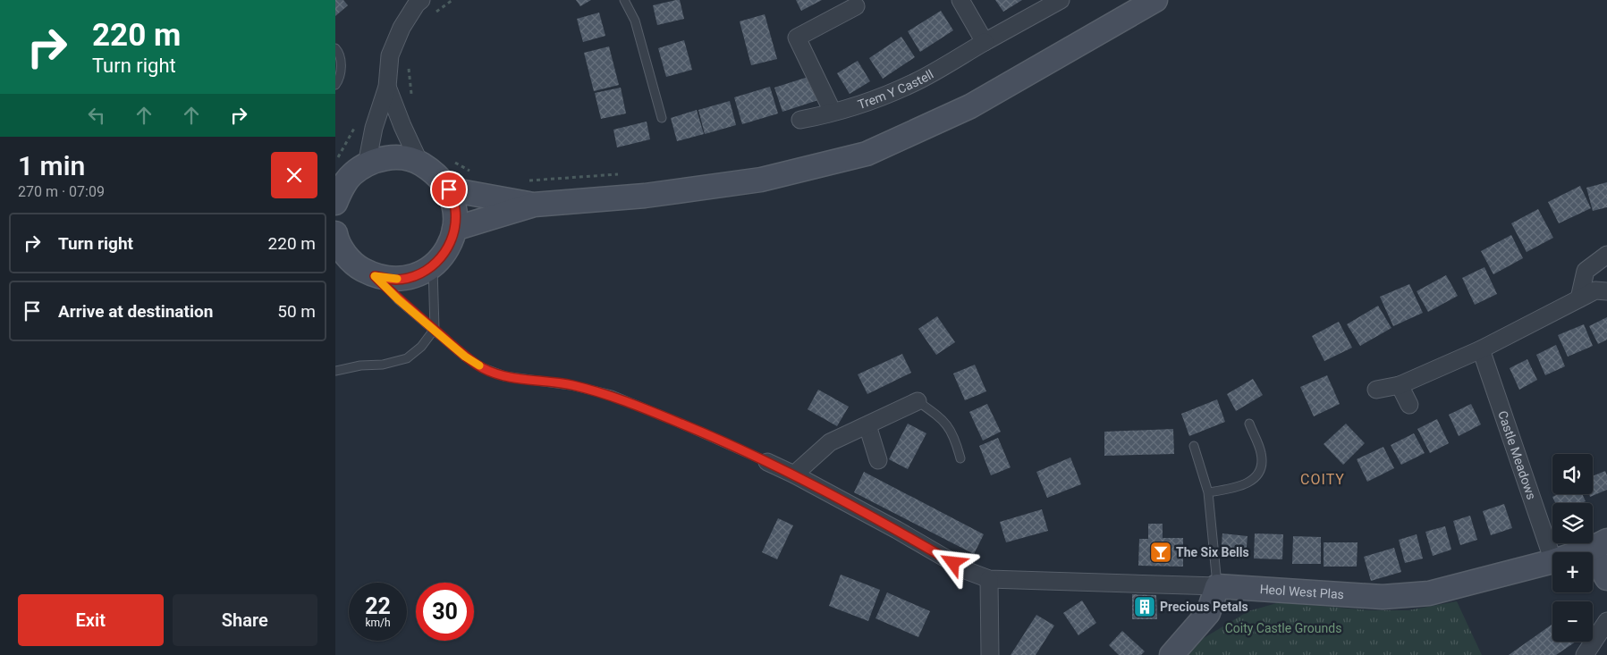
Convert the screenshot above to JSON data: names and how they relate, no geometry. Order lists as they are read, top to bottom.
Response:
{
  "streets": {
    "street": ["Trem Y Castell", "Castle Meadows", "Heol West Plas"]
  },
  "districts": ["COITY"],
  "parks": ["Coity Castle Grounds"],
  "places": {
    "bar": ["The Six Bells"],
    "building": ["Precious Petals"]
  },
  "page": {
    "turn": ["220 m", "Turn right"],
    "heading": ["1 min", "270 m · 07:09"],
    "list": [
      {
        "name": "Turn right",
        "value": "220 m"
      },
      {
        "name": "Arrive at destination",
        "value": "50 m"
      }
    ],
    "map_buttons": ["+", "−"],
    "speed": "22 km/h",
    "limit": "30",
    "buttons": ["Exit", "Share"]
  }
}
